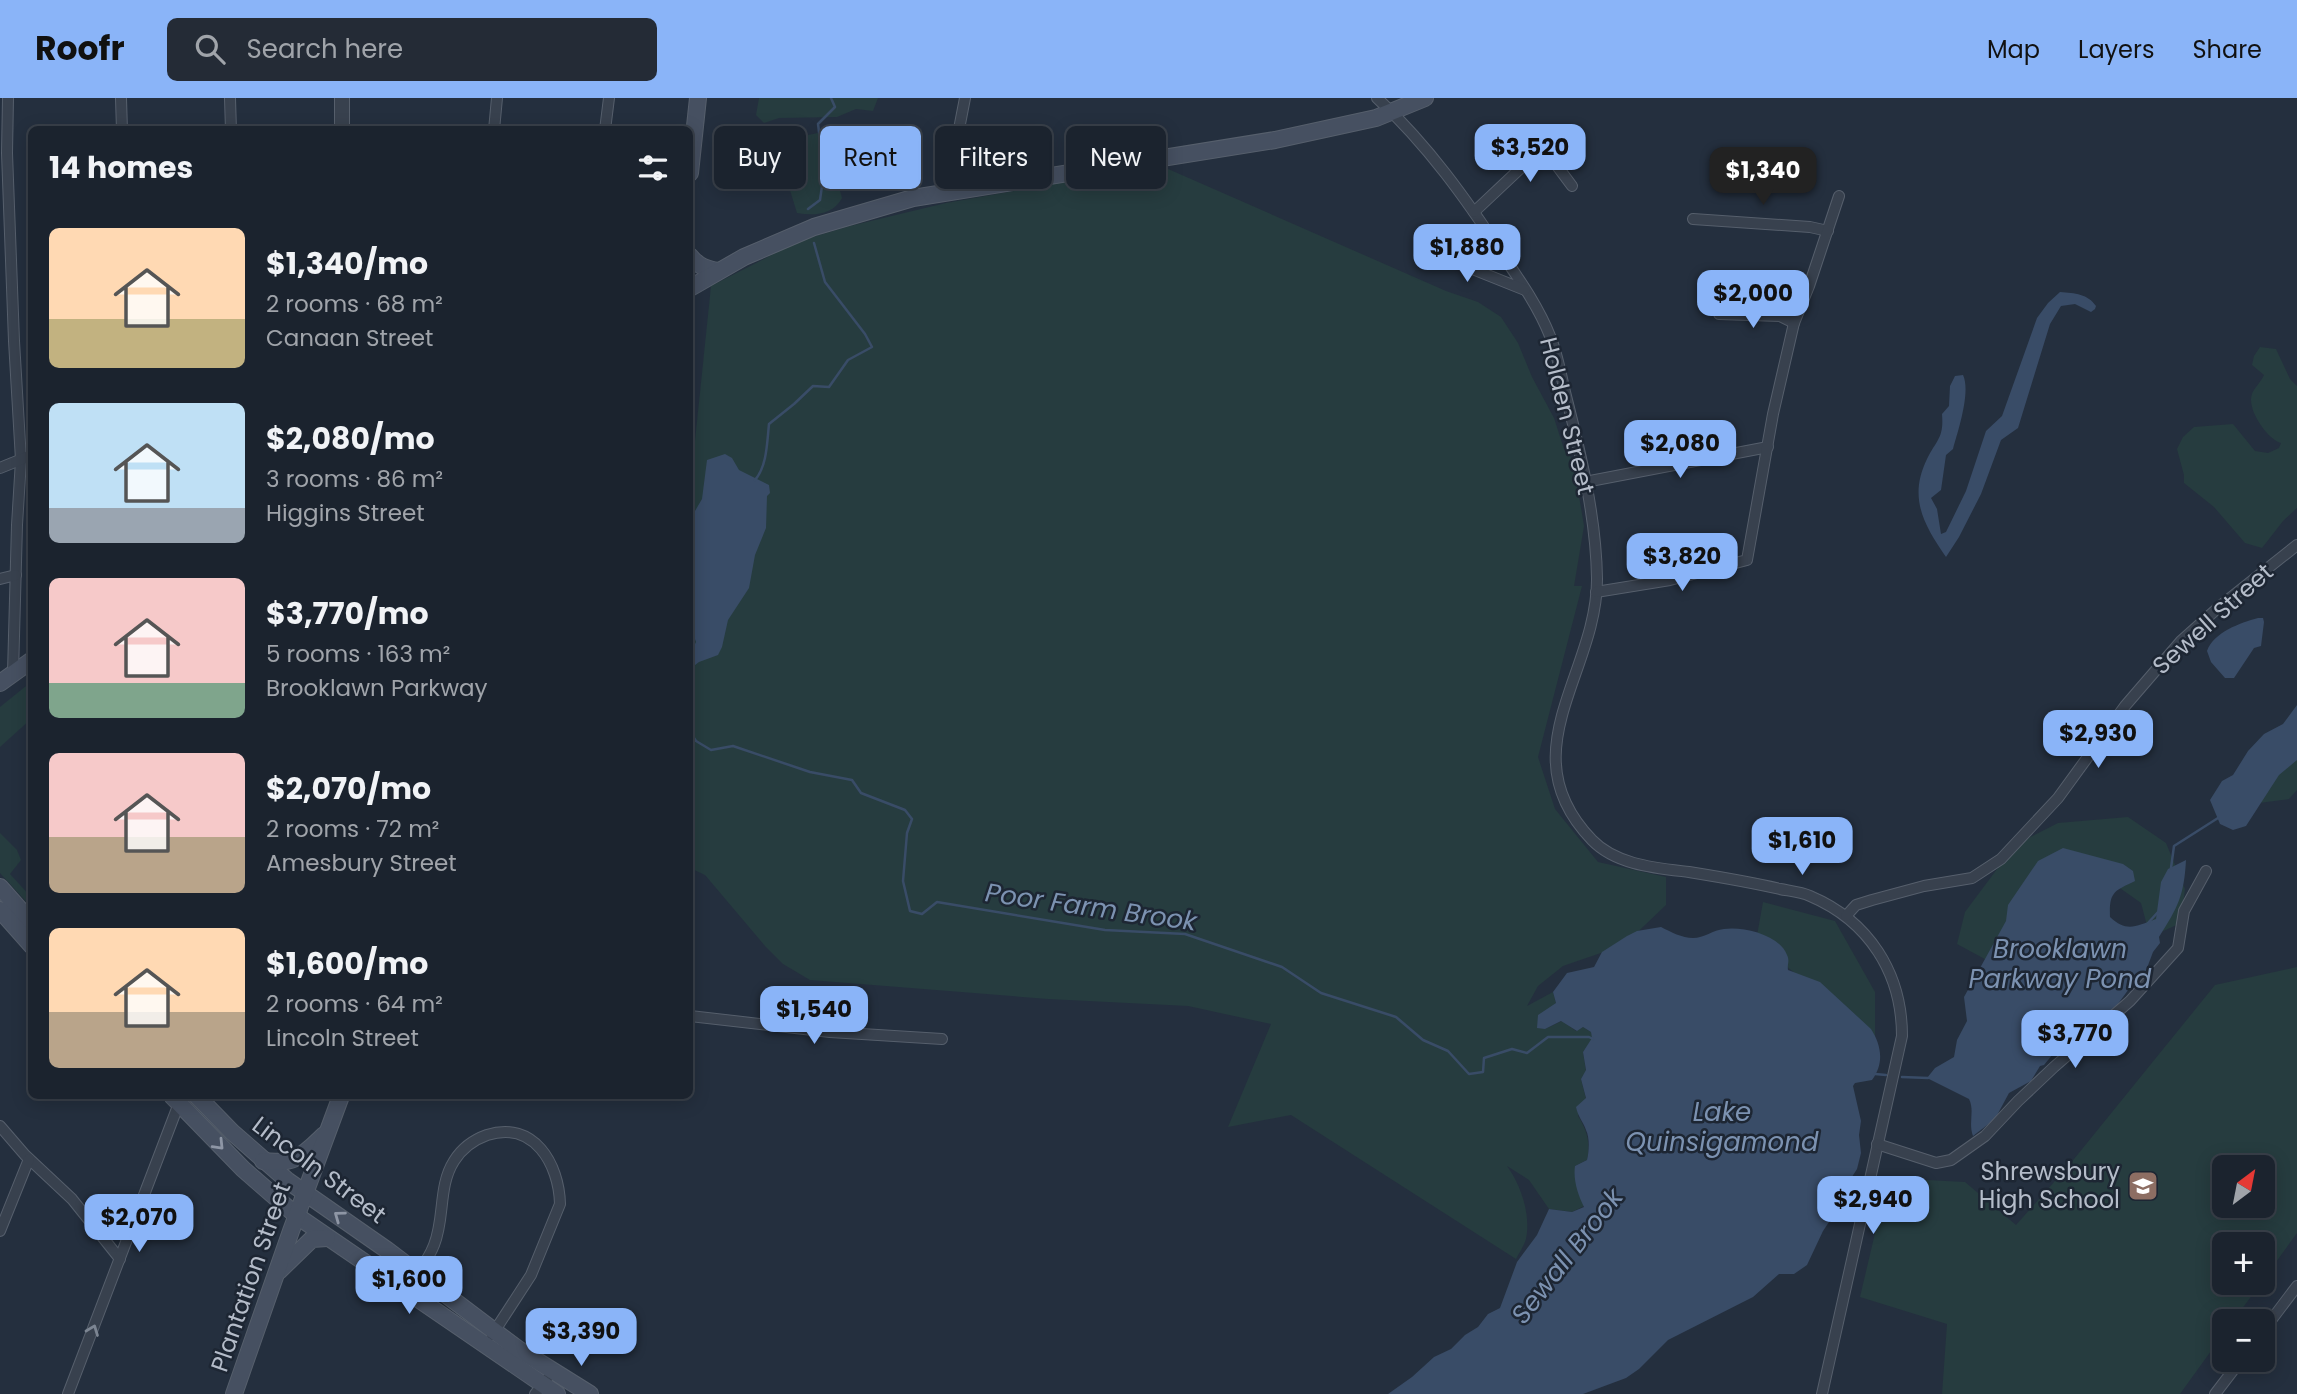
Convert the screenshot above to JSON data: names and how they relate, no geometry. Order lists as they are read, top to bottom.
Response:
{
  "streets": {
    "main road": ["Lincoln Street", "Plantation Street"],
    "street": ["Holden Street", "Sewell Street"]
  },
  "crossings": [
    ["Holden Street", "Sewell Street"],
    ["Lincoln Street", "Plantation Street"]
  ],
  "water": [
    "Poor Farm Brook",
    "Brooklawn Parkway Pond",
    "Lake Quinsigamond",
    "Sewall Brook"
  ],
  "places": {
    "school or university": ["Shrewsbury High School"]
  },
  "north": "top right",
  "page": {
    "header": "Roofr",
    "search": "Search here",
    "nav": ["Map", "Layers", "Share"],
    "price": [
      "$3,520",
      "$1,340",
      "$1,880",
      "$2,000",
      "$2,080",
      "$3,820",
      "$2,930",
      "$1,610",
      "$1,540",
      "$3,770",
      "$2,940",
      "$2,070",
      "$1,600",
      "$3,390"
    ],
    "chip": [
      "Buy",
      "Rent",
      "Filters",
      "New"
    ],
    "heading": "14 homes",
    "list": [
      {
        "name": "$1,340/mo",
        "note": "2 rooms · 68 m² · Canaan Street"
      },
      {
        "name": "$2,080/mo",
        "note": "3 rooms · 86 m² · Higgins Street"
      },
      {
        "name": "$3,770/mo",
        "note": "5 rooms · 163 m² · Brooklawn Parkway"
      },
      {
        "name": "$2,070/mo",
        "note": "2 rooms · 72 m² · Amesbury Street"
      },
      {
        "name": "$1,600/mo",
        "note": "2 rooms · 64 m² · Lincoln Street"
      }
    ],
    "map_buttons": ["+", "−"]
  }
}
